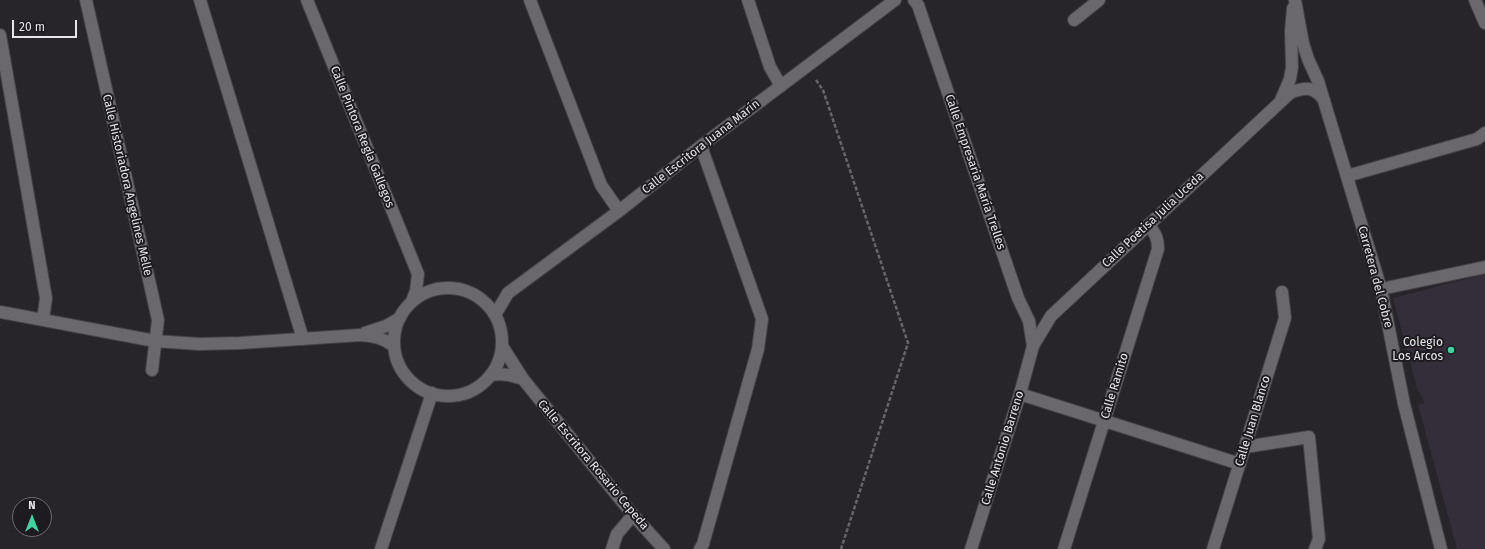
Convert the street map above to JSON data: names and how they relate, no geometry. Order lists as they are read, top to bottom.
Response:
{
  "streets": {
    "street": [
      "Calle Pintora Regla Gallegos",
      "Calle Escritora Juana Marín",
      "Calle Empresaria María Trelles",
      "Calle Historiadora Angelines Melle",
      "Calle Poetisa Julia Uceda",
      "Carretera del Cobre",
      "Calle Ramito",
      "Calle Juan Blanco",
      "Calle Antonio Barreno",
      "Calle Escritora Rosario Cepeda"
    ]
  },
  "crossings": [
    ["Calle Empresaria María Trelles", "Calle Poetisa Julia Uceda"],
    ["Calle Empresaria María Trelles", "Calle Antonio Barreno"],
    ["Calle Poetisa Julia Uceda", "Carretera del Cobre"],
    ["Calle Poetisa Julia Uceda", "Calle Ramito"],
    ["Calle Poetisa Julia Uceda", "Calle Antonio Barreno"]
  ],
  "places": ["Colegio Los Arcos"],
  "scale_bar": "20 m",
  "north": "top"
}
